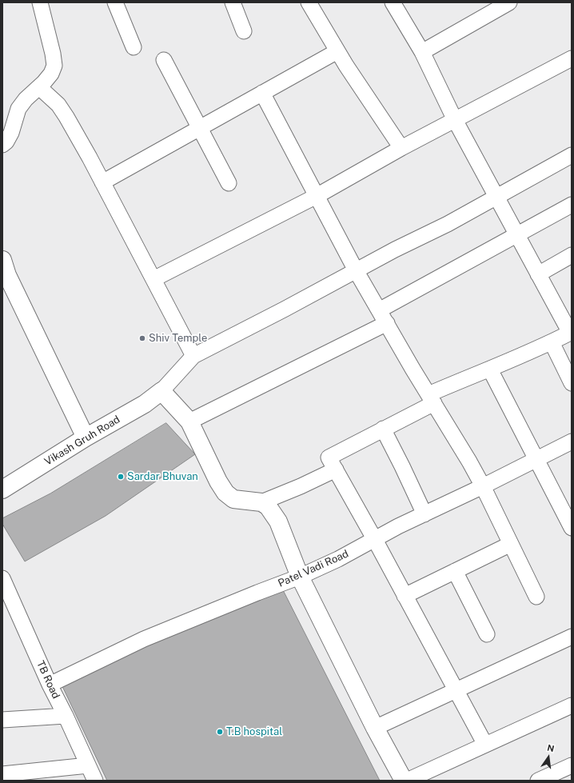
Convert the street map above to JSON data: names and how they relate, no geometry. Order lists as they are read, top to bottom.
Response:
{
  "streets": {
    "street": ["Vikash Gruh Road", "Patel Vadi Road", "TB Road"]
  },
  "crossings": [
    ["Patel Vadi Road", "TB Road"]
  ],
  "places": ["Shiv Temple", "Sardar Bhuvan", "T.B hospital"],
  "north": "top"
}
